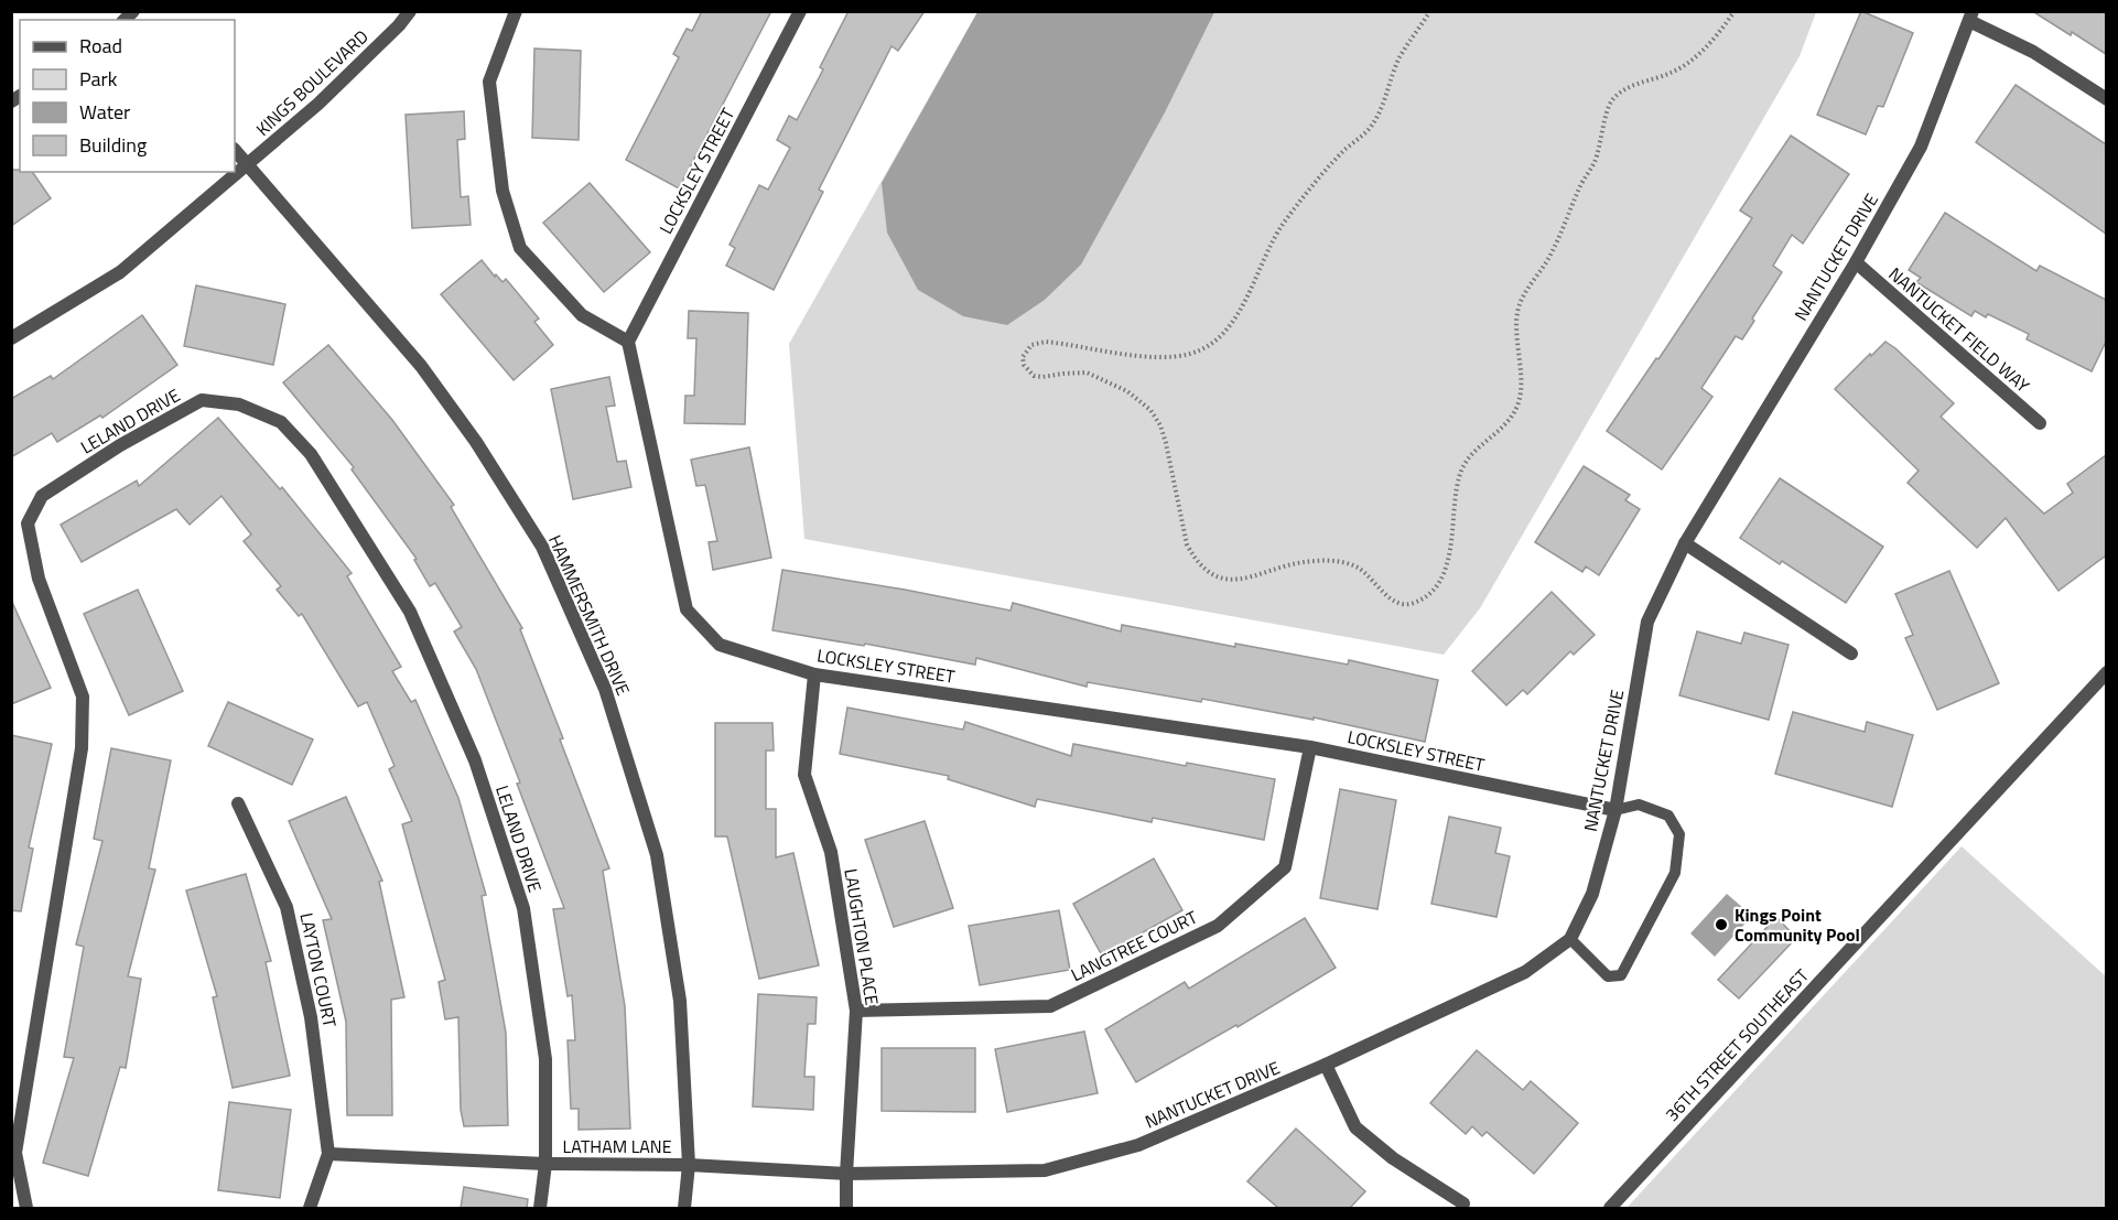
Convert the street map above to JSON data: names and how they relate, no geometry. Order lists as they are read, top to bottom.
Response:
{
  "streets": {
    "street": [
      "KINGS BOULEVARD",
      "LOCKSLEY STREET",
      "NANTUCKET DRIVE",
      "NANTUCKET FIELD WAY",
      "LELAND DRIVE",
      "HAMMERSMITH DRIVE",
      "LAUGHTON PLACE",
      "LANGTREE COURT",
      "LAYTON COURT",
      "36TH STREET SOUTHEAST",
      "LATHAM LANE"
    ]
  },
  "crossings": [
    ["KINGS BOULEVARD", "HAMMERSMITH DRIVE"],
    ["LOCKSLEY STREET", "NANTUCKET DRIVE"],
    ["LOCKSLEY STREET", "LAUGHTON PLACE"],
    ["LOCKSLEY STREET", "LANGTREE COURT"],
    ["NANTUCKET DRIVE", "NANTUCKET FIELD WAY"],
    ["NANTUCKET DRIVE", "HAMMERSMITH DRIVE"],
    ["NANTUCKET DRIVE", "LAUGHTON PLACE"],
    ["NANTUCKET DRIVE", "LATHAM LANE"],
    ["LELAND DRIVE", "LATHAM LANE"],
    ["HAMMERSMITH DRIVE", "LATHAM LANE"],
    ["LAUGHTON PLACE", "LANGTREE COURT"]
  ],
  "places": ["Kings Point Community Pool"],
  "legend": [
    "Road",
    "Park",
    "Water",
    "Building"
  ]
}
